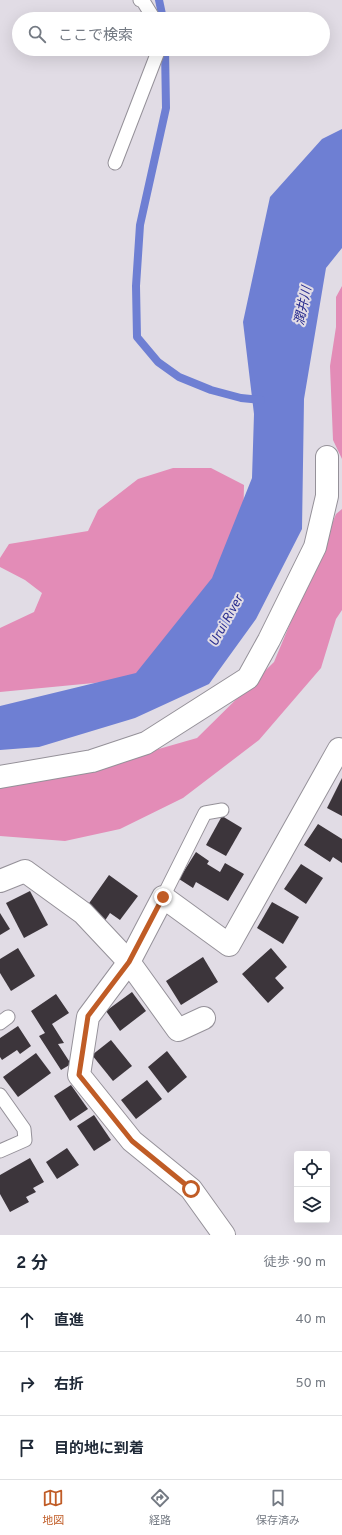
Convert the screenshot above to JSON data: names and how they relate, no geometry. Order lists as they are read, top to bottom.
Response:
{
  "water": ["潤井川", "Urui River"],
  "page": {
    "search": "ここで検索",
    "heading": ["2 分", "徒歩 · 90 m"],
    "list": [
      ["直進", "40 m"],
      ["右折", "50 m"],
      "目的地に到着"
    ],
    "nav": ["地図", "経路", "保存済み"]
  }
}
